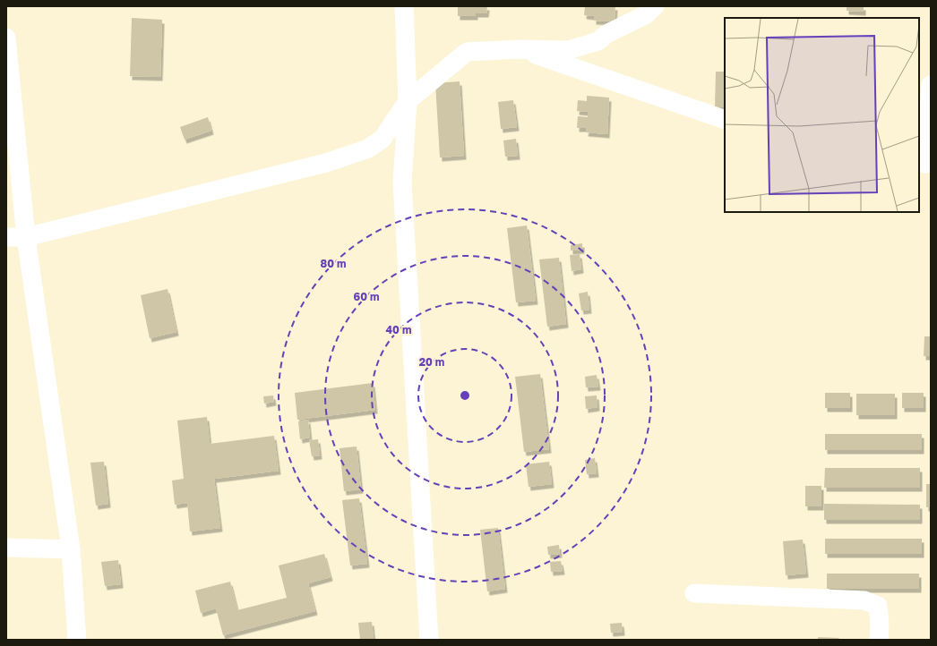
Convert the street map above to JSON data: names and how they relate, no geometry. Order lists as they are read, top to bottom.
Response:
{
  "rings": [
    "80 m",
    "60 m",
    "40 m",
    "20 m"
  ]
}
